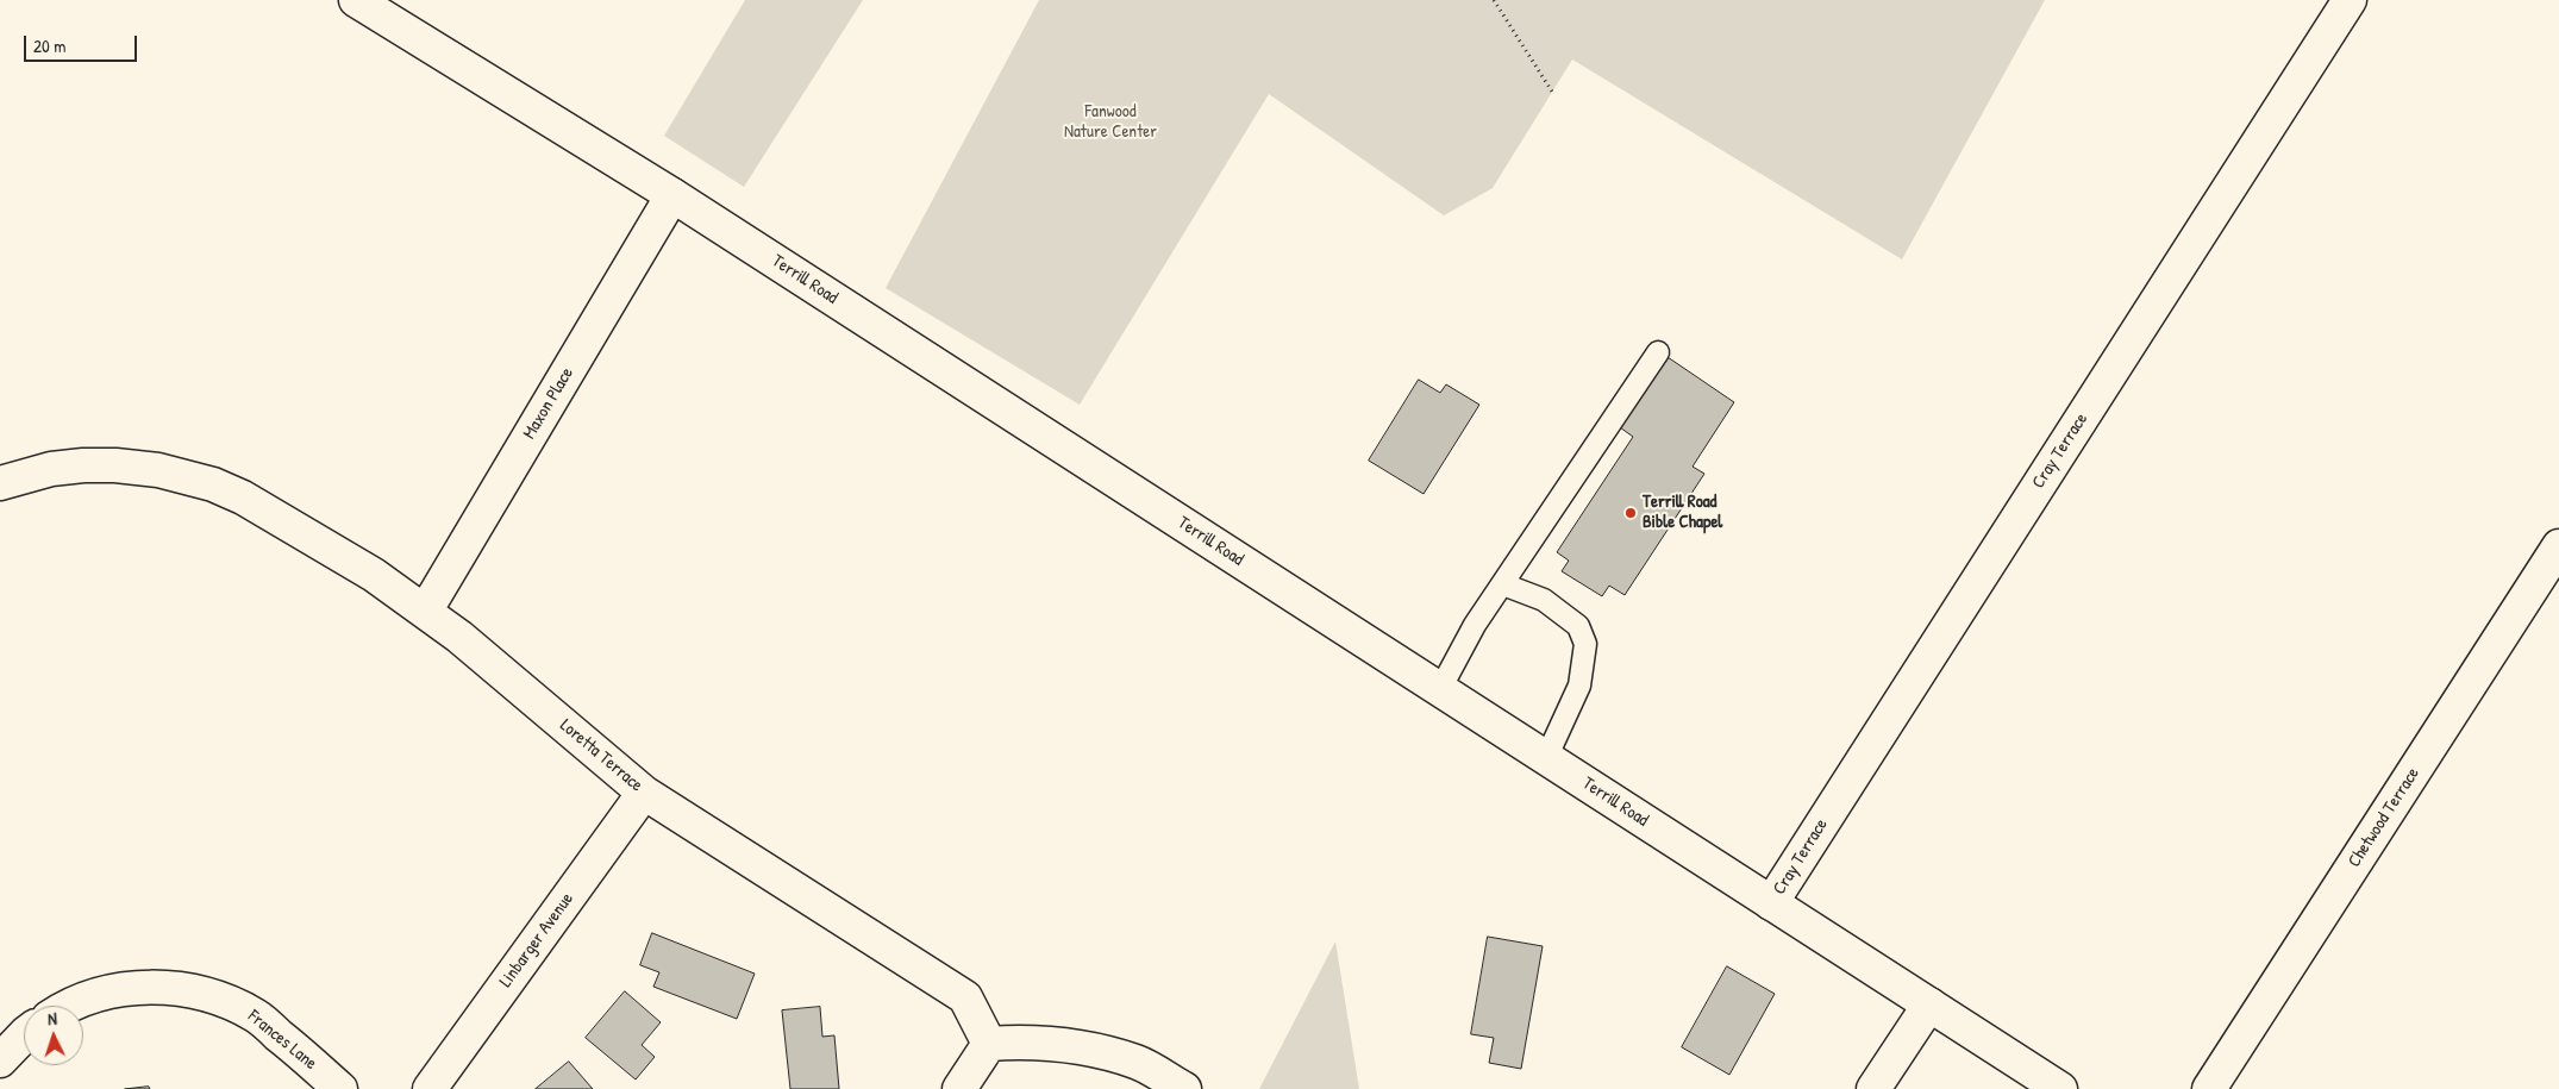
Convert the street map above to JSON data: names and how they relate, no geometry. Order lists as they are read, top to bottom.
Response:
{
  "streets": {
    "street": [
      "Terrill Road",
      "Maxon Place",
      "Cray Terrace",
      "Loretta Terrace",
      "Chetwood Terrace",
      "Linbarger Avenue",
      "Frances Lane"
    ]
  },
  "crossings": [
    ["Terrill Road", "Maxon Place"],
    ["Terrill Road", "Cray Terrace"],
    ["Maxon Place", "Loretta Terrace"],
    ["Loretta Terrace", "Linbarger Avenue"]
  ],
  "parks": ["Fanwood Nature Center"],
  "places": ["Terrill Road Bible Chapel"],
  "scale_bar": "20 m",
  "north": "top"
}
